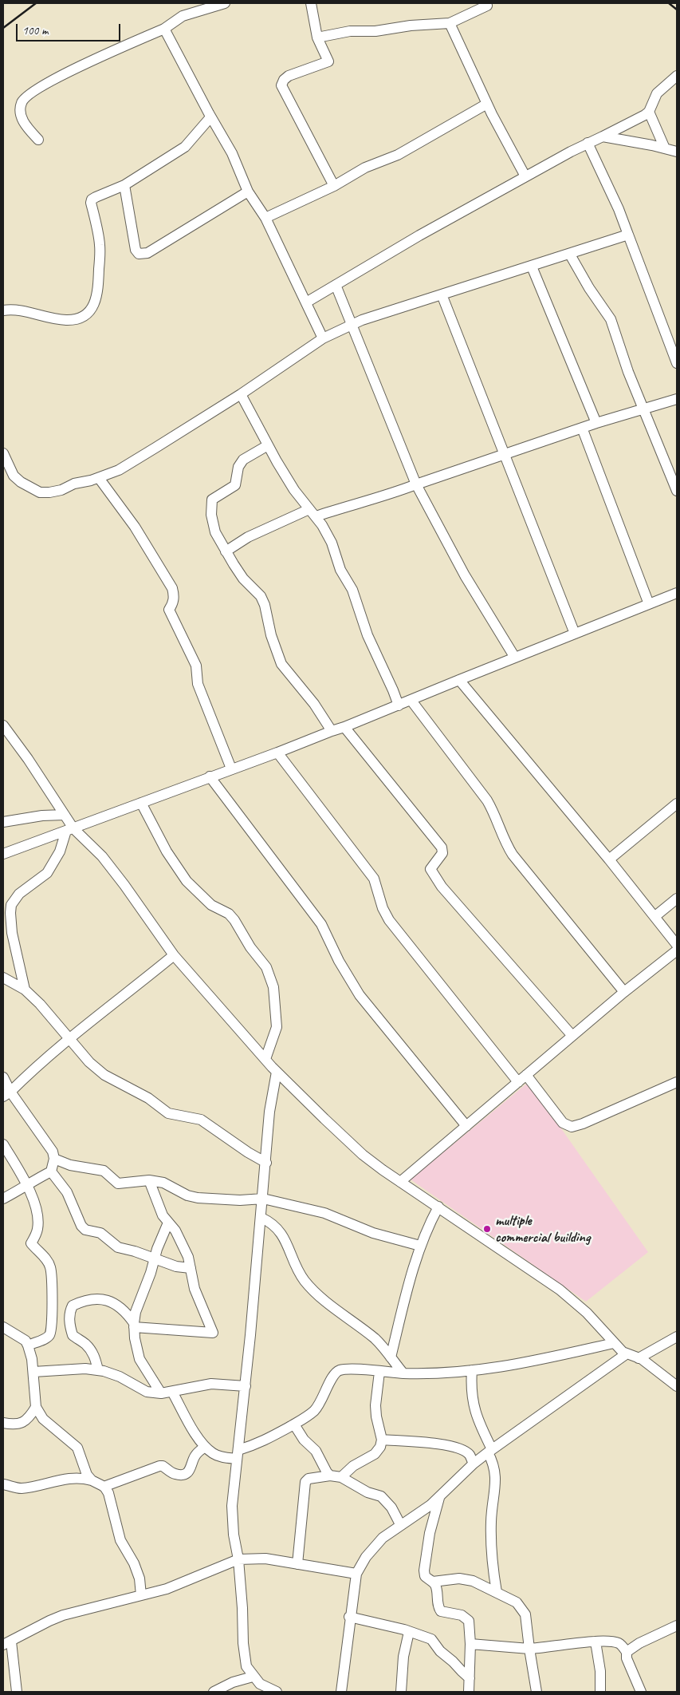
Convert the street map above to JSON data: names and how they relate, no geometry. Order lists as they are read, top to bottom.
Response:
{
  "places": ["multiple commercial building"],
  "scale_bar": "100 m"
}
